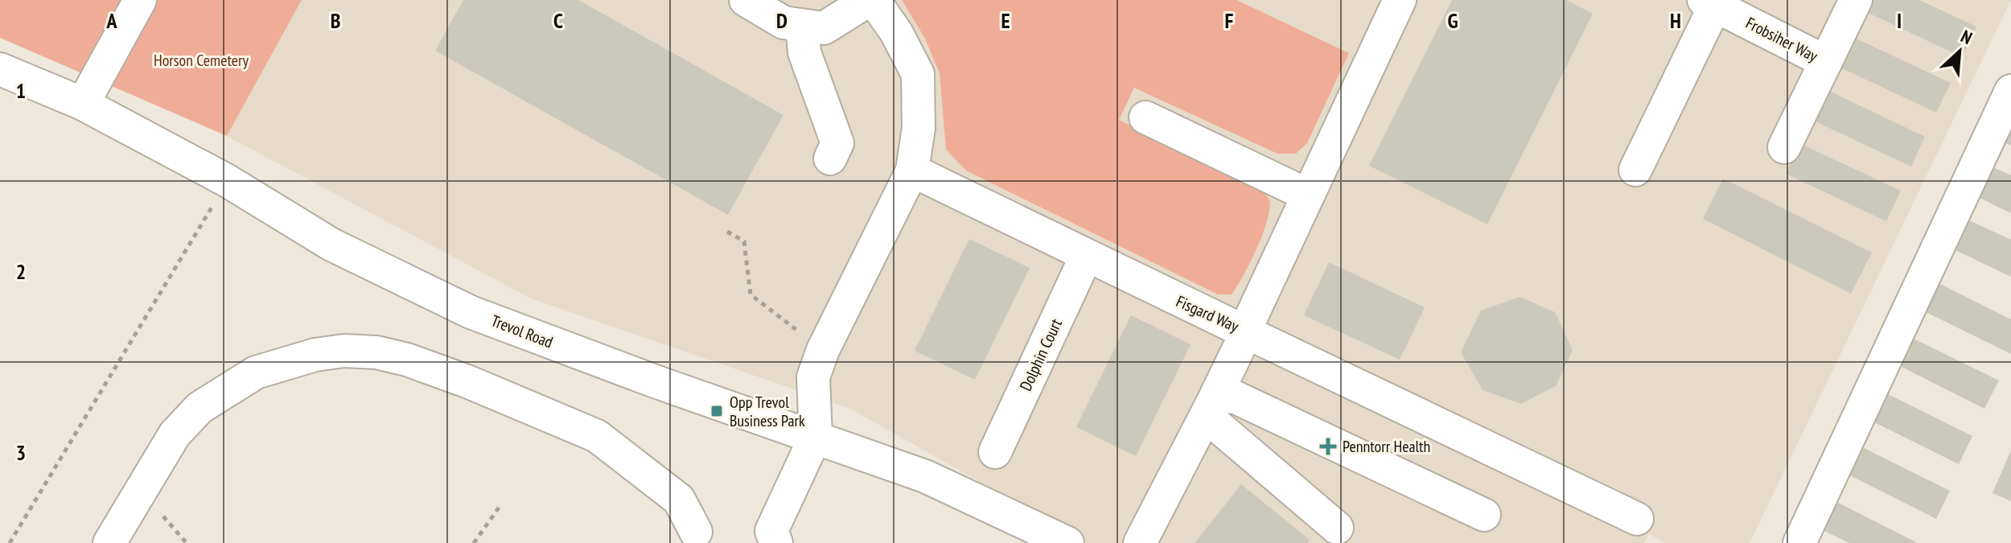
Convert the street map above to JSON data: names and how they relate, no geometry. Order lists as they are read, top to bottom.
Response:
{
  "streets": {
    "street": [
      "Frobsiher Way",
      "Fisgard Way",
      "Trevol Road",
      "Dolphin Court"
    ]
  },
  "crossings": [
    ["Fisgard Way", "Dolphin Court"]
  ],
  "parks": ["Horson Cemetery"],
  "places": {
    "transit": ["Opp Trevol Business Park"],
    "health": ["Penntorr Health"]
  },
  "north": "top right",
  "grid": {
    "columns": [
      "A",
      "B",
      "C",
      "D",
      "E",
      "F",
      "G",
      "H",
      "I"
    ],
    "rows": ["1", "2", "3"]
  }
}
